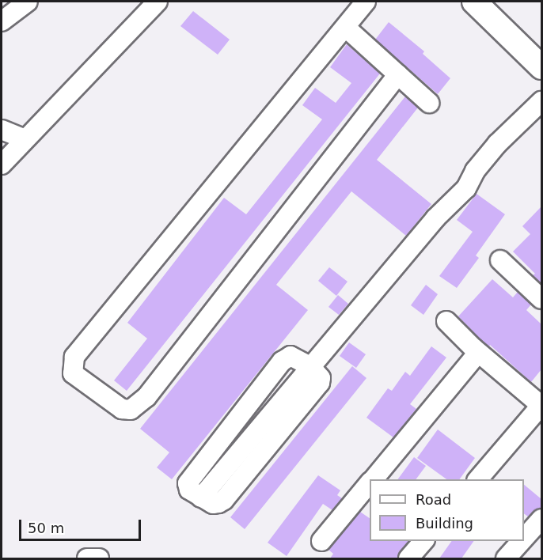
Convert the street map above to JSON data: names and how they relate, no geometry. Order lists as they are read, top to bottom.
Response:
{
  "legend": ["Road", "Building"],
  "scale_bar": "50 m"
}
